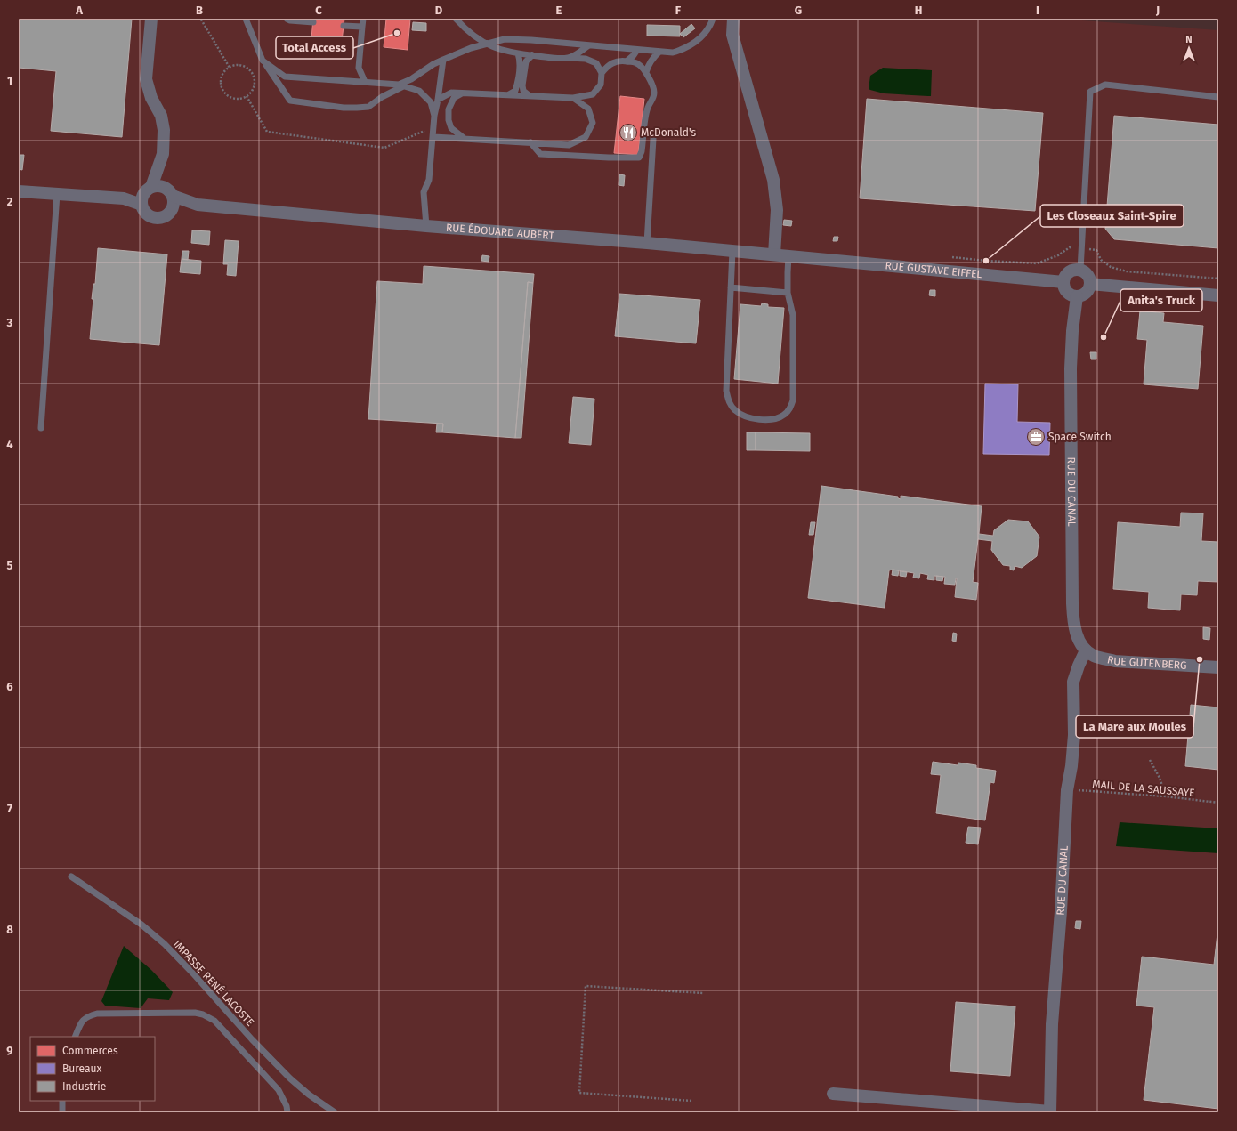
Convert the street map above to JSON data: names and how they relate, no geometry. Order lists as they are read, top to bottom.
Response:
{
  "streets": {
    "street": [
      "RUE ÉDOUARD AUBERT",
      "RUE GUSTAVE EIFFEL",
      "RUE DU CANAL",
      "RUE GUTENBERG"
    ],
    "lane": ["IMPASSE RENÉ LACOSTE"],
    "path": ["MAIL DE LA SAUSSAYE"]
  },
  "crossings": [
    ["RUE ÉDOUARD AUBERT", "RUE GUSTAVE EIFFEL"],
    ["RUE GUSTAVE EIFFEL", "RUE DU CANAL"],
    ["RUE DU CANAL", "RUE GUTENBERG"],
    ["RUE DU CANAL", "MAIL DE LA SAUSSAYE"]
  ],
  "places": {
    "other": [
      "Total Access",
      "Les Closeaux Saint-Spire",
      "Anita's Truck",
      "La Mare aux Moules"
    ],
    "restaurant": ["McDonald's"],
    "office": ["Space Switch"]
  },
  "legend": ["Commerces", "Bureaux", "Industrie"],
  "north": "top",
  "grid": {
    "columns": [
      "A",
      "B",
      "C",
      "D",
      "E",
      "F",
      "G",
      "H",
      "I",
      "J"
    ],
    "rows": [
      "1",
      "2",
      "3",
      "4",
      "5",
      "6",
      "7",
      "8",
      "9"
    ]
  }
}
